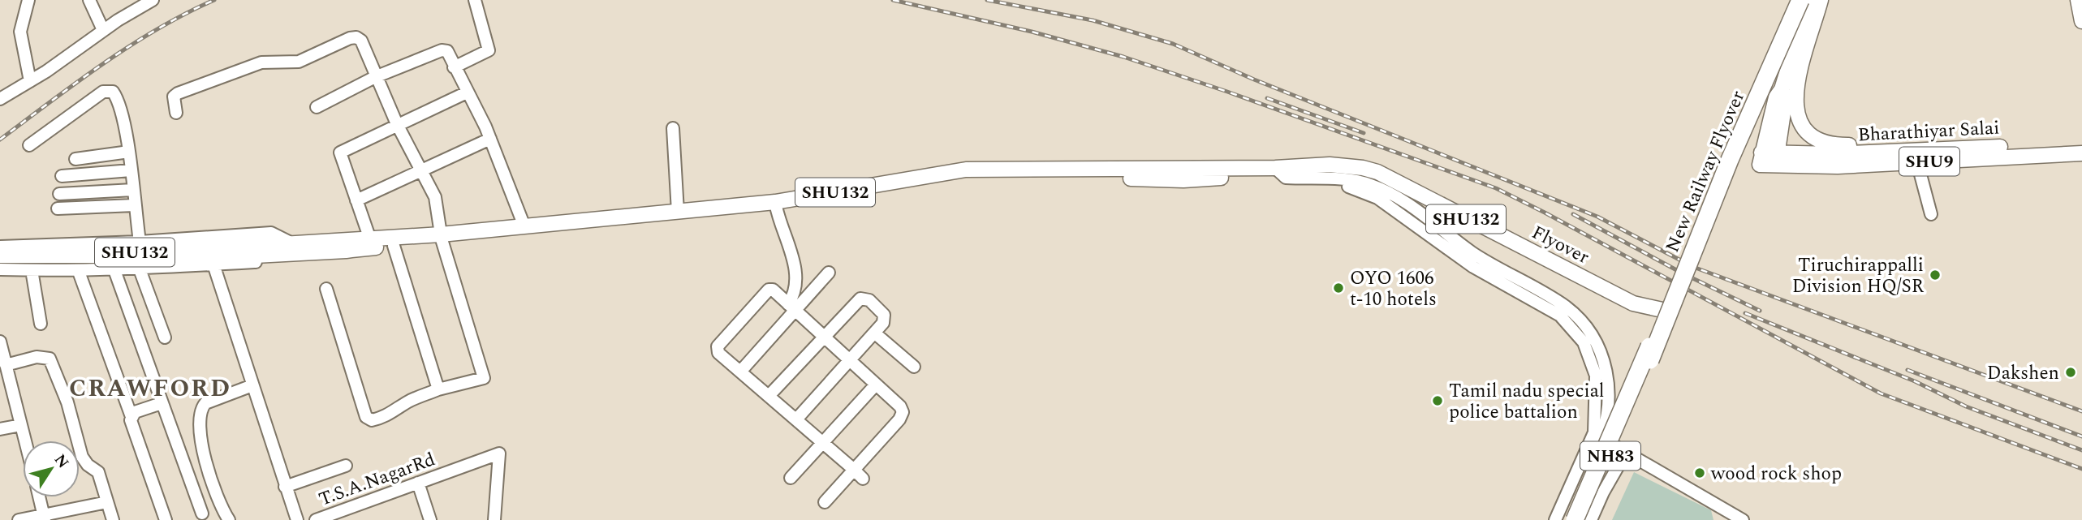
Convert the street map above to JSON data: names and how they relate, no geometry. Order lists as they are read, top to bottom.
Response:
{
  "streets": {
    "highway": ["New Railway Flyover", "NH83"],
    "main road": [
      "Bharathiyar Salai",
      "SHU9",
      "SHU132",
      "Flyover"
    ],
    "street": ["T.S.A.NagarRd"]
  },
  "crossings": [
    ["New Railway Flyover", "Flyover"],
    ["SHU132", "Flyover"]
  ],
  "districts": ["CRAWFORD"],
  "places": [
    "Tiruchirappalli Division HQ/SR",
    "OYO 1606 t-10 hotels",
    "Dakshen",
    "Tamil nadu special police battalion",
    "wood rock shop"
  ],
  "north": "top right"
}
